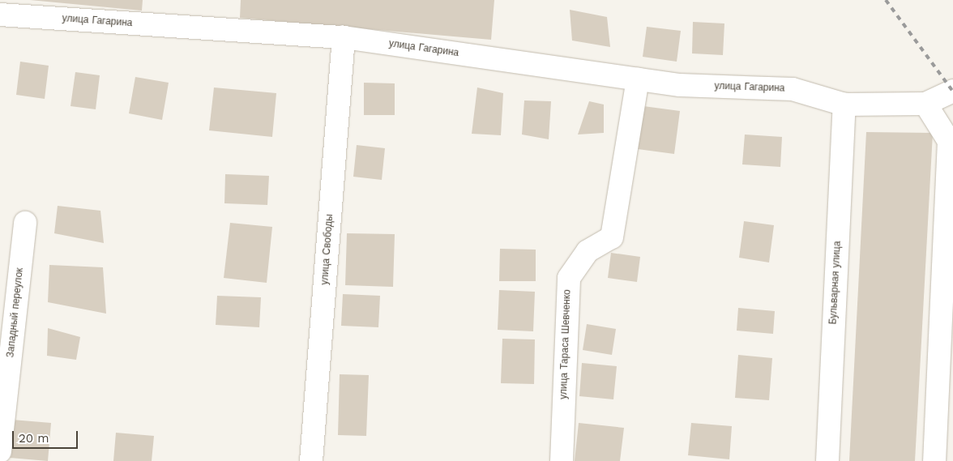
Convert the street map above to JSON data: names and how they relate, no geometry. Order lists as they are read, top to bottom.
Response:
{
  "streets": {
    "street": [
      "улица Гагарина",
      "улица Свободы",
      "Бульварная улица",
      "Западный переулок",
      "улица Тараса Шевченко"
    ]
  },
  "crossings": [
    ["улица Гагарина", "улица Свободы"],
    ["улица Гагарина", "Бульварная улица"],
    ["улица Гагарина", "улица Тараса Шевченко"]
  ],
  "scale_bar": "20 m"
}
